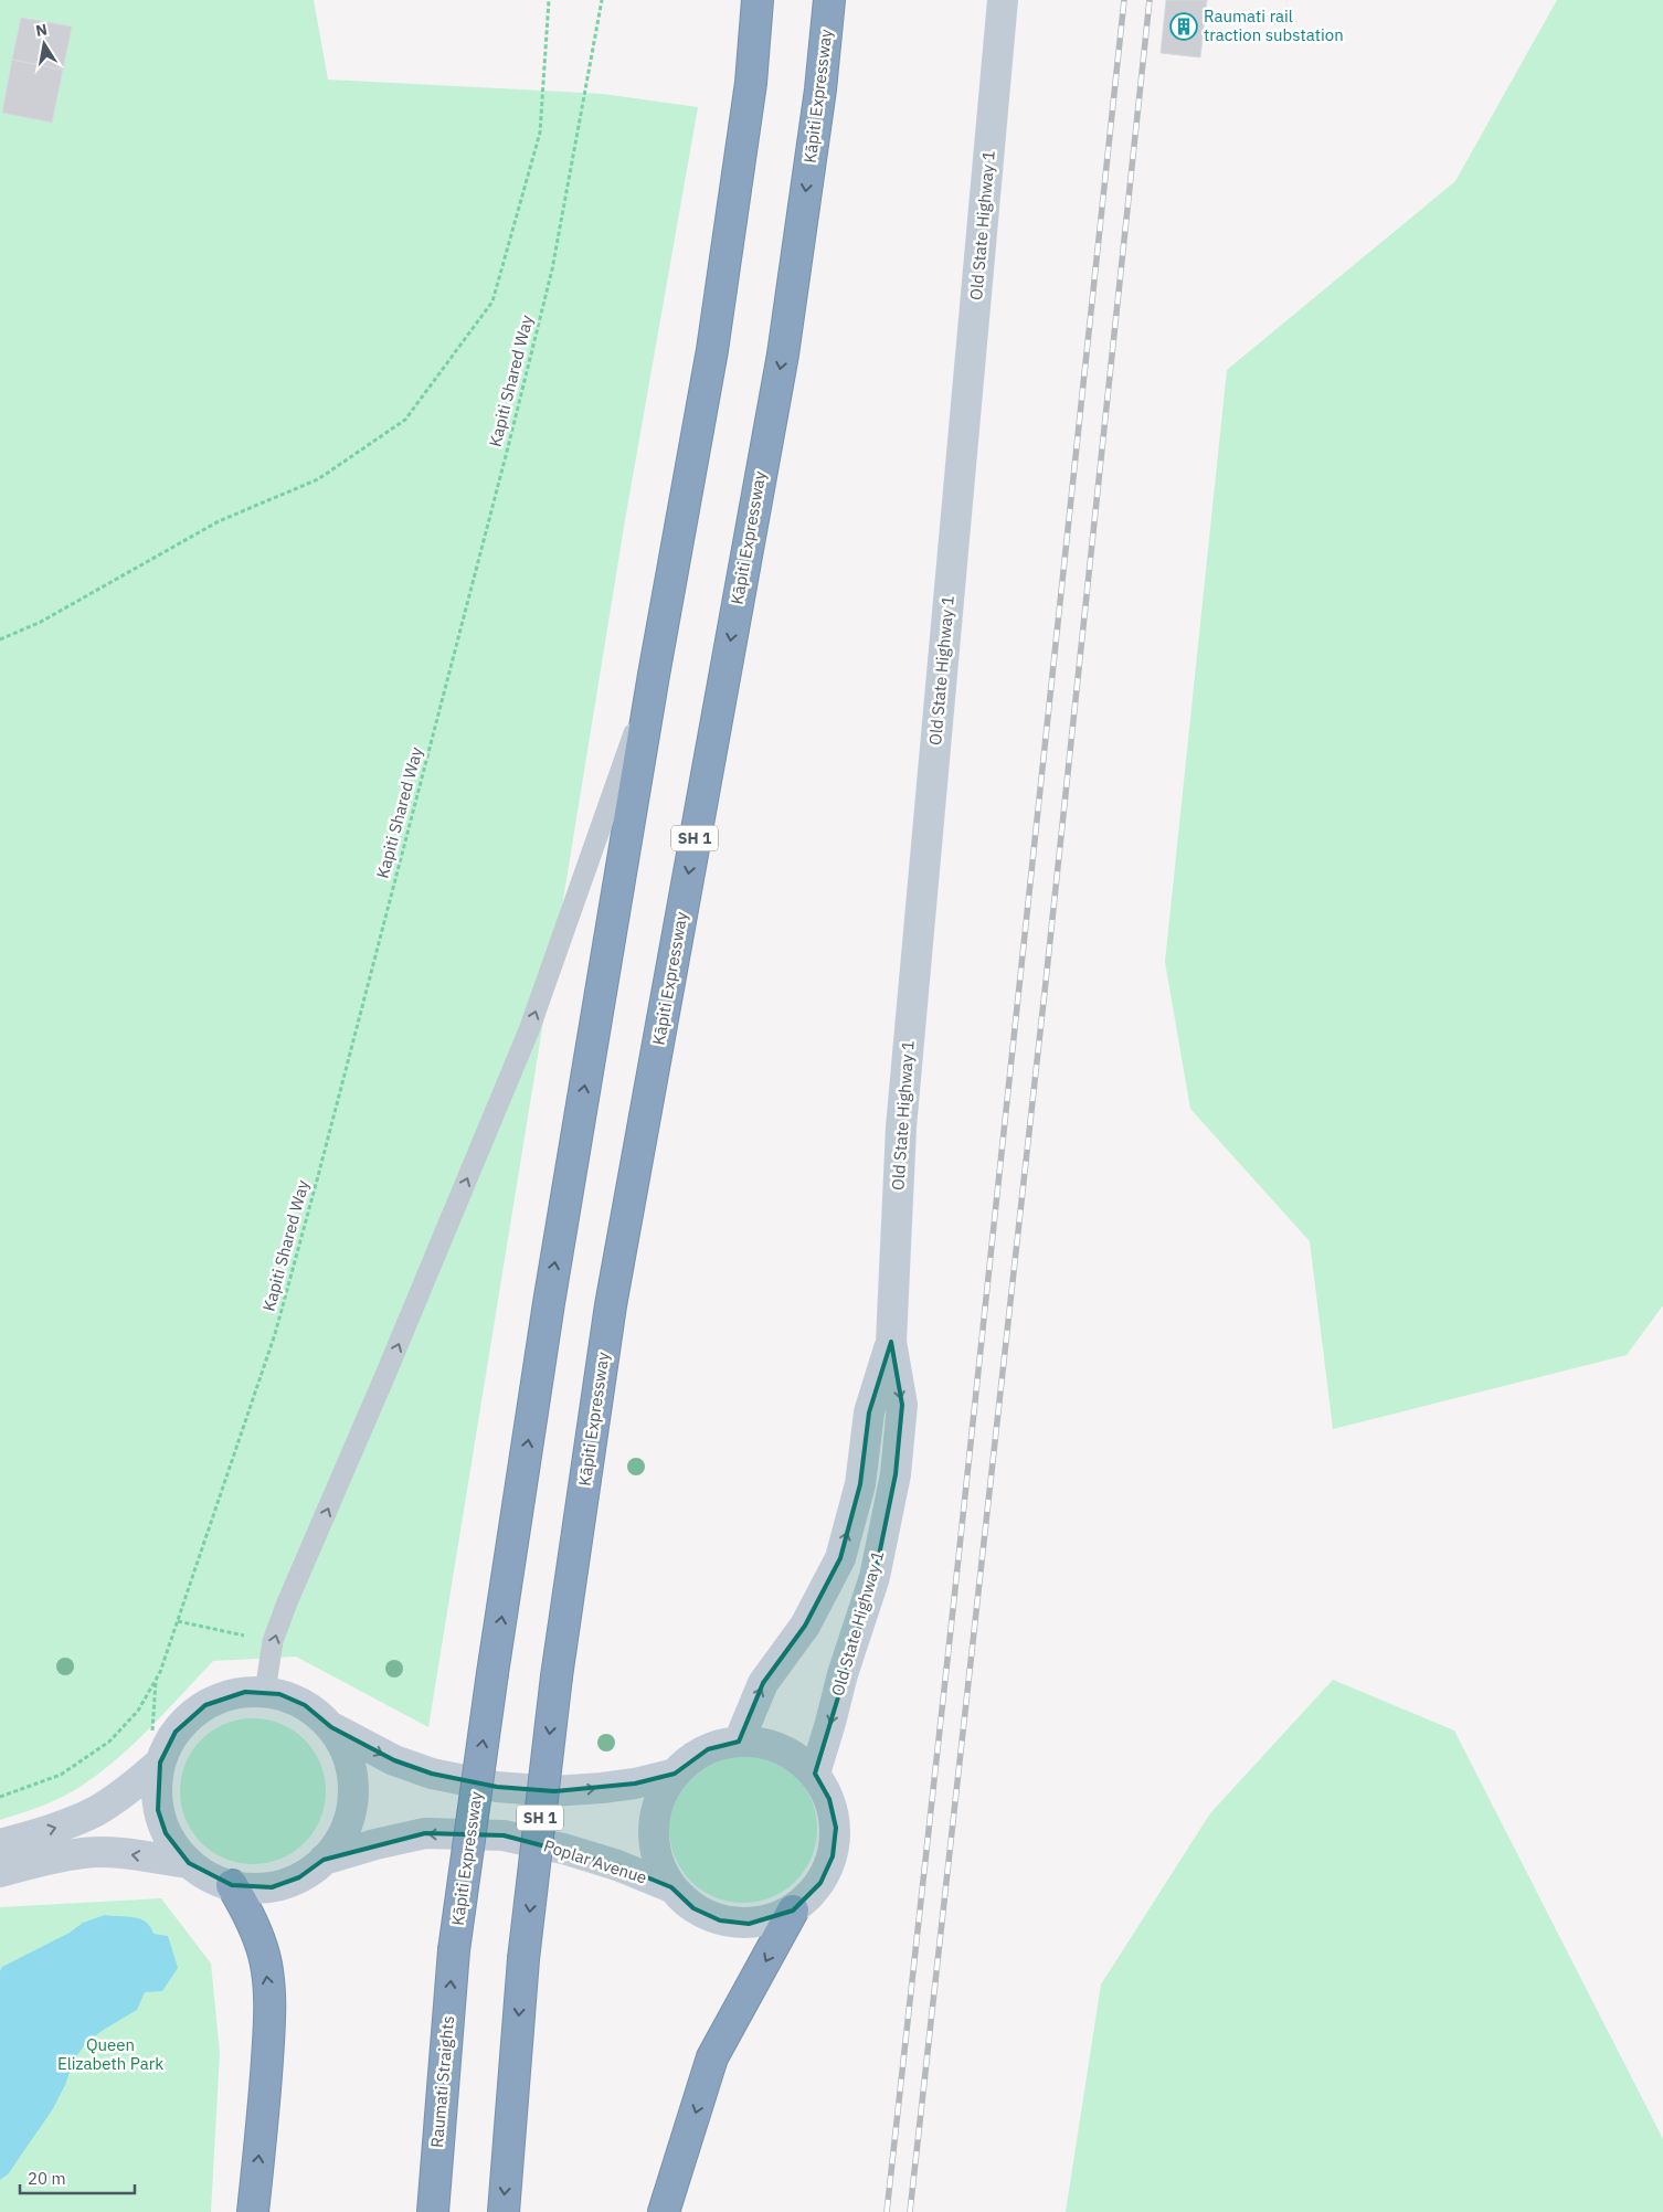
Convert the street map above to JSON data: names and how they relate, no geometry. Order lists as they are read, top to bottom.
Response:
{
  "streets": {
    "highway": ["Kāpiti Expressway", "SH 1", "Raumati Straights"],
    "main road": ["Old State Highway 1", "Poplar Avenue"],
    "path": ["Kapiti Shared Way"]
  },
  "crossings": [
    ["Kāpiti Expressway", "Raumati Straights"],
    ["Old State Highway 1", "Poplar Avenue"]
  ],
  "parks": ["Queen Elizabeth Park"],
  "places": {
    "building": ["Raumati rail traction substation"]
  },
  "scale_bar": "20 m",
  "north": "top"
}
